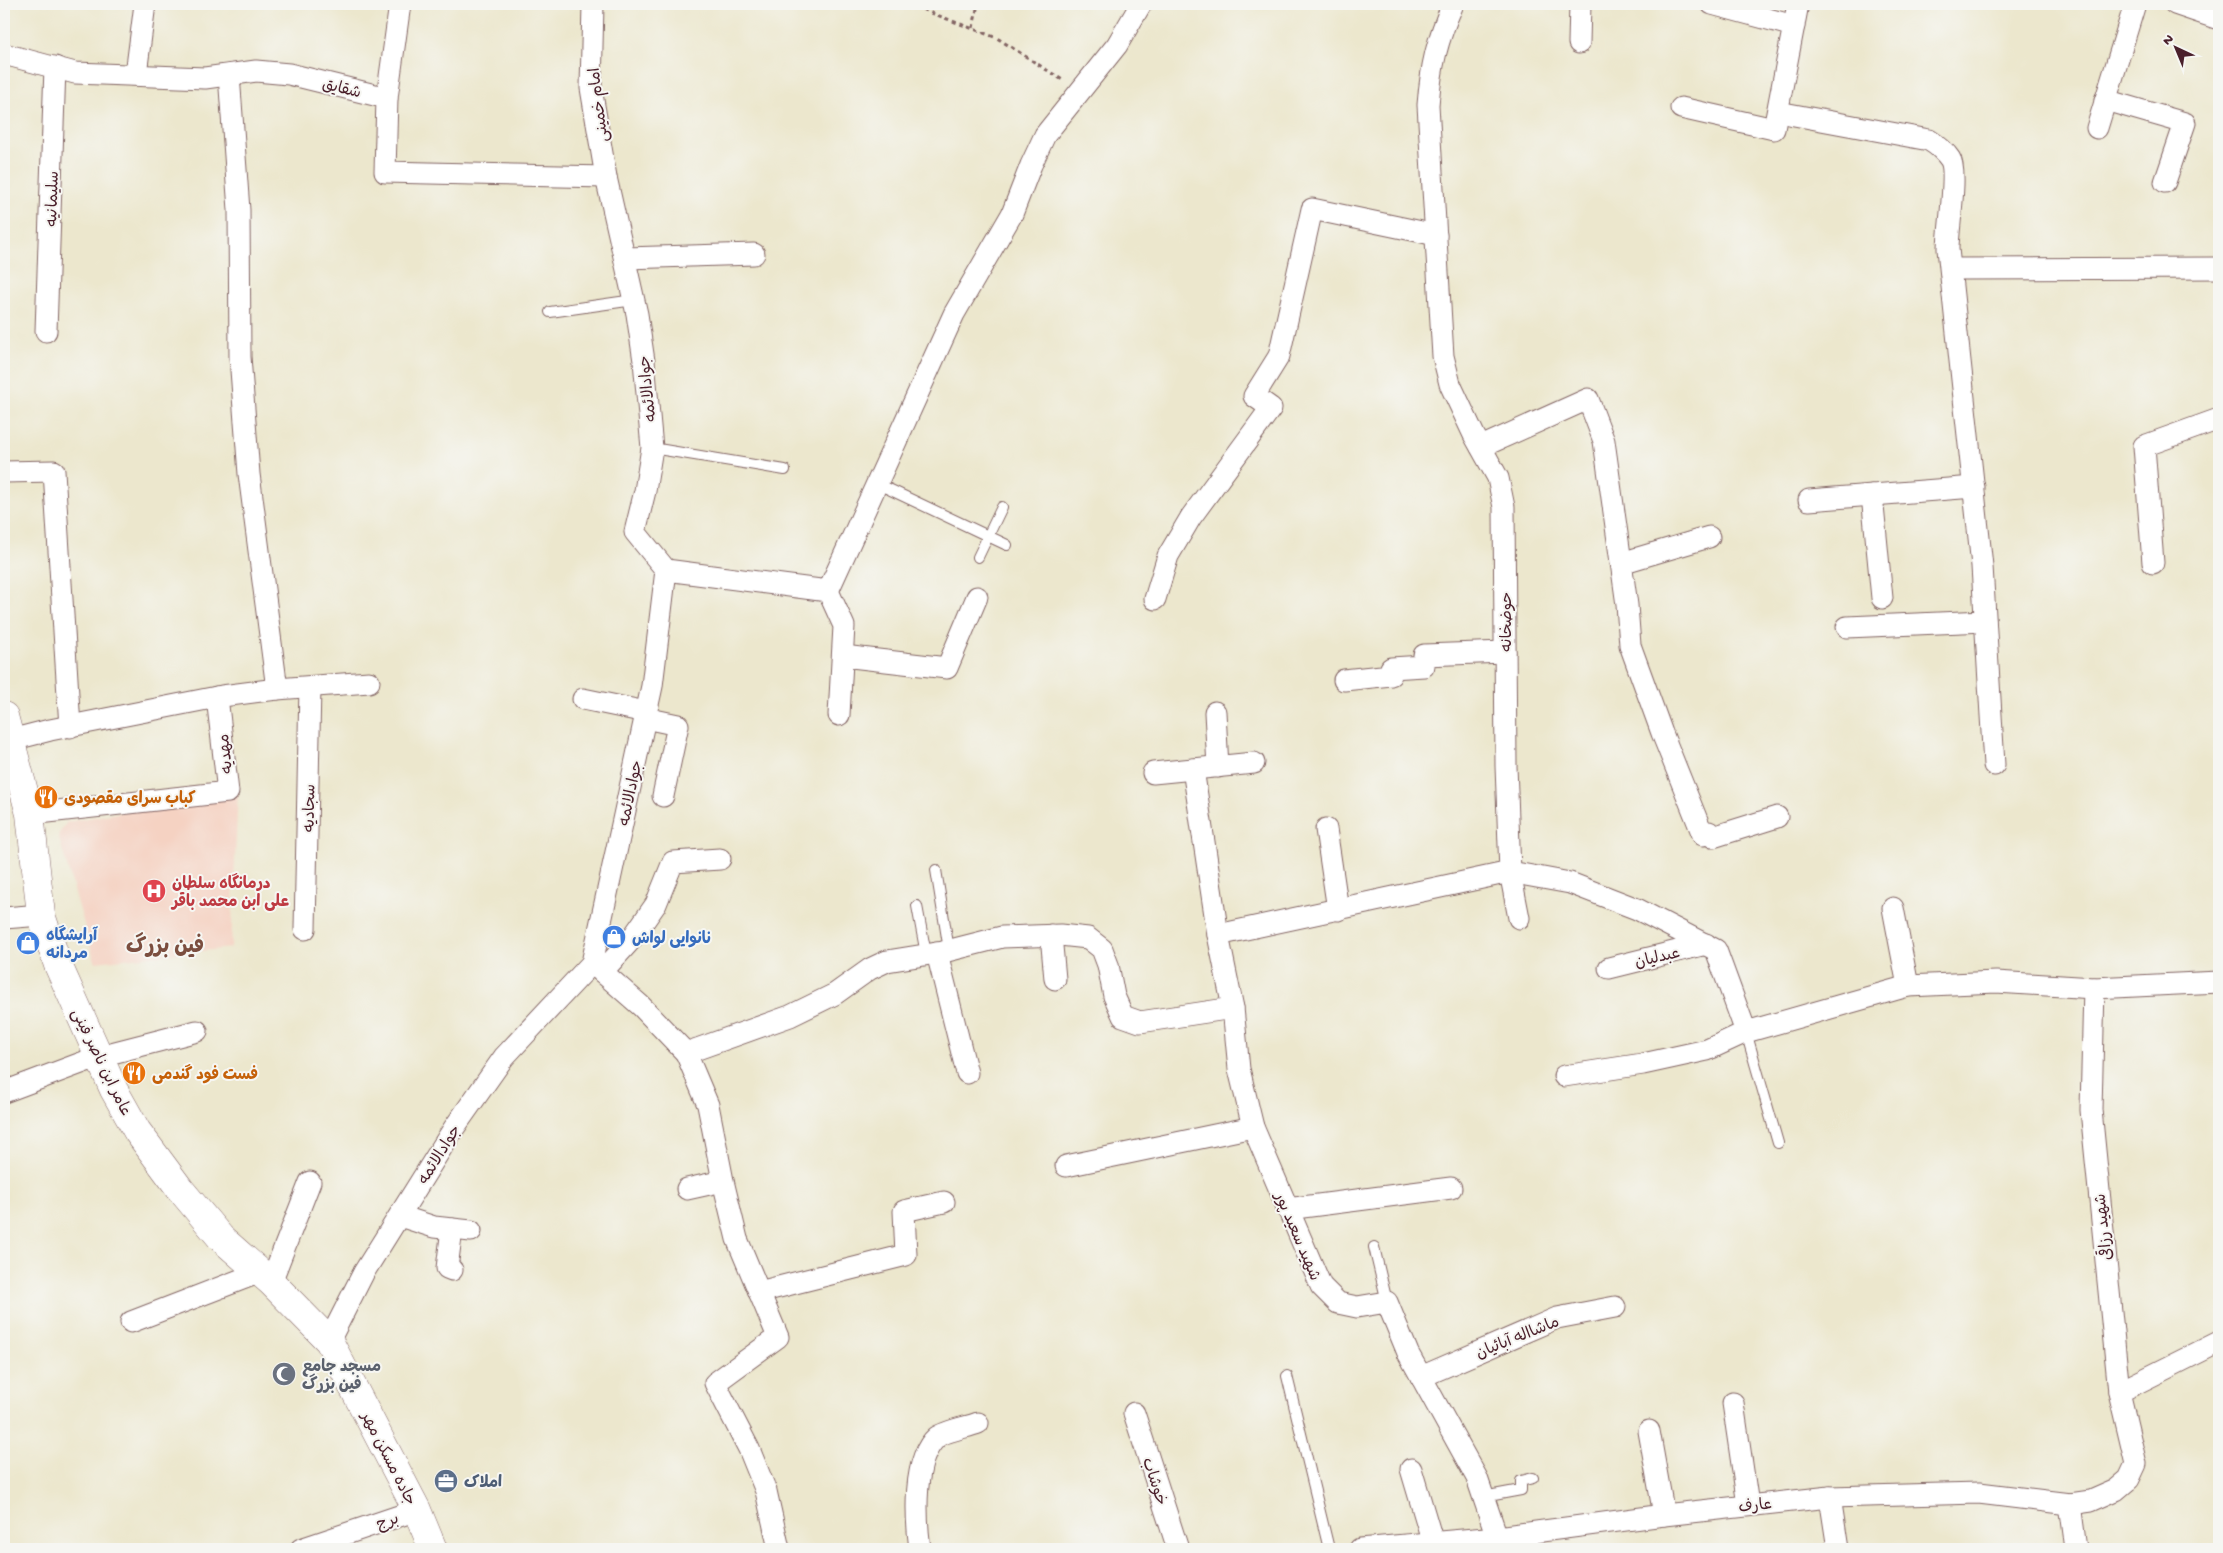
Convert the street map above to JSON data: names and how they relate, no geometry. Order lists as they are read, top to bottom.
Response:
{
  "streets": {
    "main road": ["عامر ابن ناصر فینی", "جاده مسکن مهر"],
    "street": [
      "شقایق",
      "امام خمینی",
      "سلیمانیه",
      "جوادالائمه",
      "حوضخانه",
      "مهدیه",
      "سجادیه",
      "عبدلیان",
      "شهید رزاقی",
      "شهید سعید پور",
      "ماشااله آبائیان",
      "خوشاب",
      "عارف",
      "برج"
    ]
  },
  "crossings": [
    ["شقایق", "سلیمانیه"],
    ["امام خمینی", "جوادالائمه"],
    ["جوادالائمه", "عامر ابن ناصر فینی"],
    ["جوادالائمه", "جاده مسکن مهر"],
    ["مهدیه", "عامر ابن ناصر فینی"],
    ["عامر ابن ناصر فینی", "جاده مسکن مهر"],
    ["شهید رزاقی", "عارف"],
    ["جاده مسکن مهر", "برج"]
  ],
  "districts": ["فین بزرگ"],
  "places": {
    "restaurant": ["کباب سرای مقصودی", "فست فود گندمی"],
    "hospital": ["درمانگاه سلطان علی ابن محمد باقر"],
    "shop": ["نانوایی لواش", "آرایشگاه مردانه"],
    "mosque": ["مسجد جامع فین بزرگ"],
    "office": ["املاک"]
  },
  "north": "top left"
}
